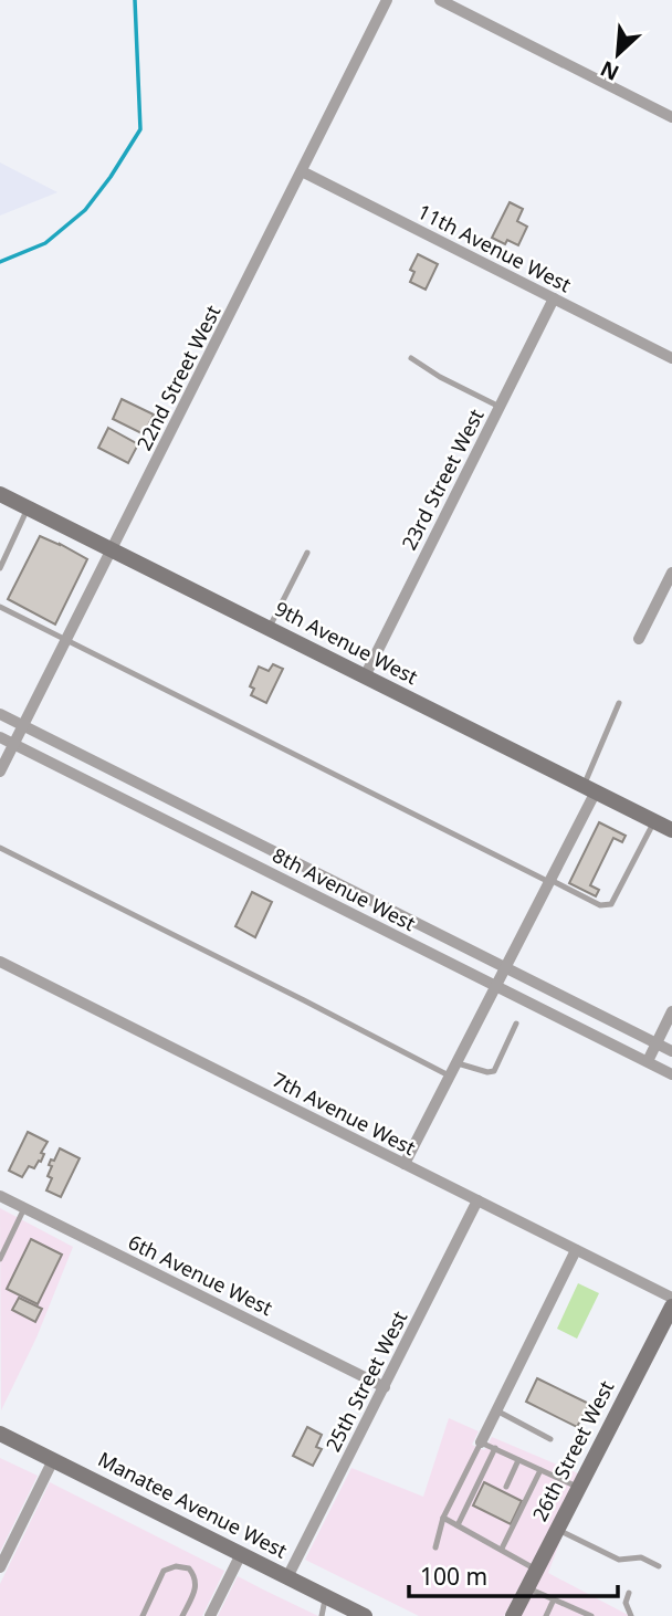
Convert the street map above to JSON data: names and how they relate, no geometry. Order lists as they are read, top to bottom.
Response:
{
  "streets": {
    "street": [
      "11th Avenue West",
      "22nd Street West",
      "23rd Street West",
      "9th Avenue West",
      "8th Avenue West",
      "7th Avenue West",
      "6th Avenue West",
      "25th Street West",
      "26th Street West",
      "Manatee Avenue West"
    ]
  },
  "crossings": [
    ["11th Avenue West", "22nd Street West"],
    ["11th Avenue West", "23rd Street West"],
    ["22nd Street West", "9th Avenue West"],
    ["22nd Street West", "8th Avenue West"],
    ["23rd Street West", "9th Avenue West"],
    ["7th Avenue West", "25th Street West"],
    ["6th Avenue West", "25th Street West"],
    ["25th Street West", "Manatee Avenue West"]
  ],
  "scale_bar": "100 m",
  "north": "bottom left"
}
